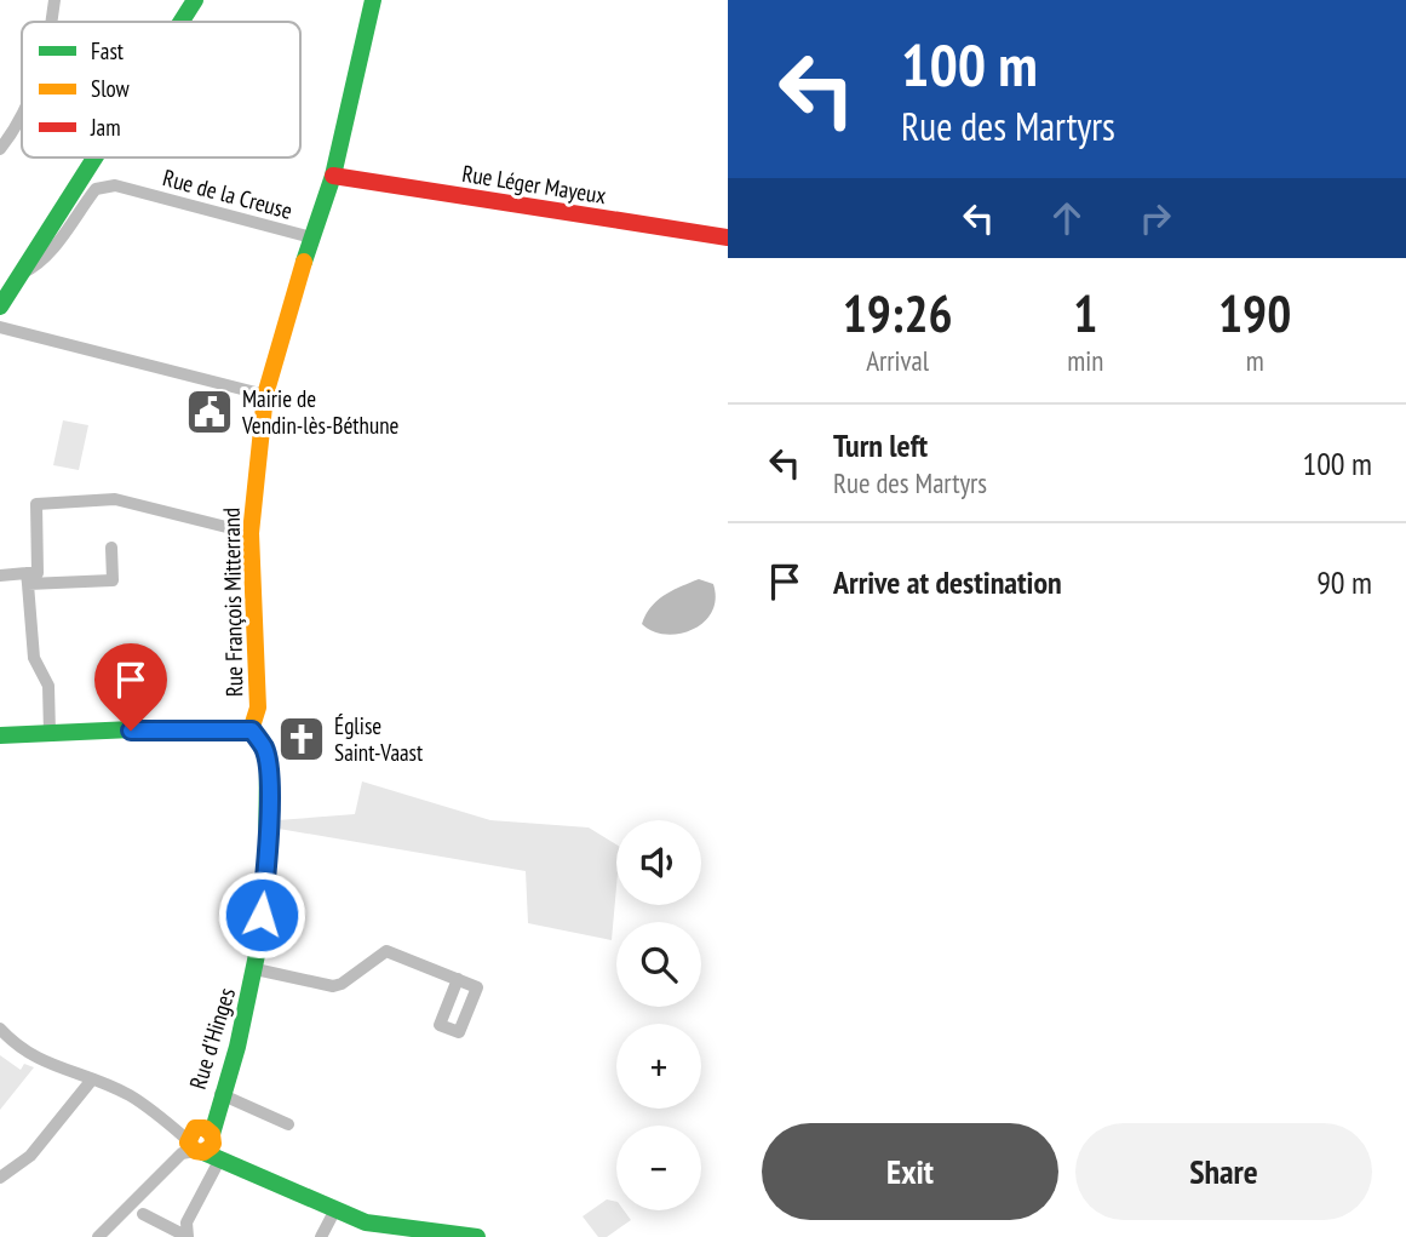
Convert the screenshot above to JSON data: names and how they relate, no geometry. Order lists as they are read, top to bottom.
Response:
{
  "streets": {
    "street": [
      "Rue Léger Mayeux",
      "Rue de la Creuse",
      "Rue François Mitterrand",
      "Rue d'Hinges"
    ]
  },
  "crossings": [
    ["Rue Léger Mayeux", "Rue François Mitterrand"],
    ["Rue de la Creuse", "Rue François Mitterrand"],
    ["Rue François Mitterrand", "Rue d'Hinges"]
  ],
  "places": {
    "public building": ["Mairie de Vendin-lès-Béthune"],
    "church": ["Église Saint-Vaast"]
  },
  "legend": ["Fast", "Slow", "Jam"],
  "page": {
    "turn": ["100 m", "Rue des Martyrs"],
    "eta": [
      "19:26",
      "Arrival",
      "1",
      "min",
      "190",
      "m"
    ],
    "list": [
      {
        "name": "Turn left",
        "note": "Rue des Martyrs",
        "value": "100 m"
      },
      {
        "name": "Arrive at destination",
        "value": "90 m"
      }
    ],
    "map_buttons": ["+", "−"],
    "buttons": ["Exit", "Share"]
  }
}
